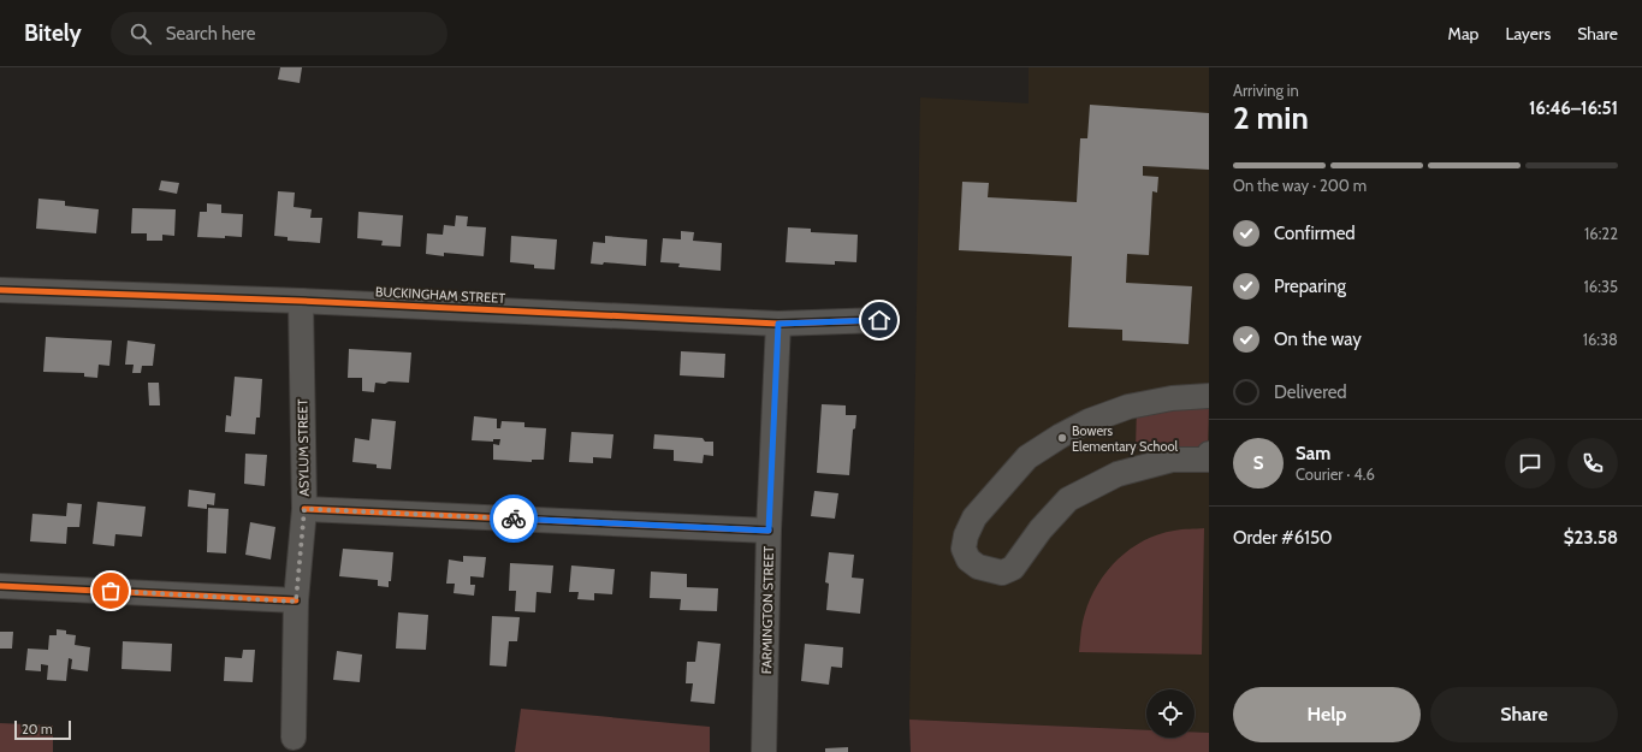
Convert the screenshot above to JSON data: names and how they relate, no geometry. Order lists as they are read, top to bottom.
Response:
{
  "streets": {
    "street": ["BUCKINGHAM STREET", "ASYLUM STREET", "FARMINGTON STREET"]
  },
  "crossings": [
    ["BUCKINGHAM STREET", "ASYLUM STREET"],
    ["BUCKINGHAM STREET", "FARMINGTON STREET"]
  ],
  "places": ["Bowers Elementary School"],
  "scale_bar": "20 m",
  "page": {
    "header": "Bitely",
    "search": "Search here",
    "nav": ["Map", "Layers", "Share"],
    "heading": ["2 min", "Arriving in", "16:46–16:51"],
    "panel": [
      "Sam",
      "Courier · 4.6",
      "Order #6150",
      "$23.58"
    ],
    "bar": "On the way · 200 m",
    "list": [
      ["Confirmed", "16:22"],
      ["Preparing", "16:35"],
      ["On the way", "16:38"],
      "Delivered"
    ],
    "round": "S",
    "buttons": ["Help", "Share"],
    "scale": "20 m"
  }
}
